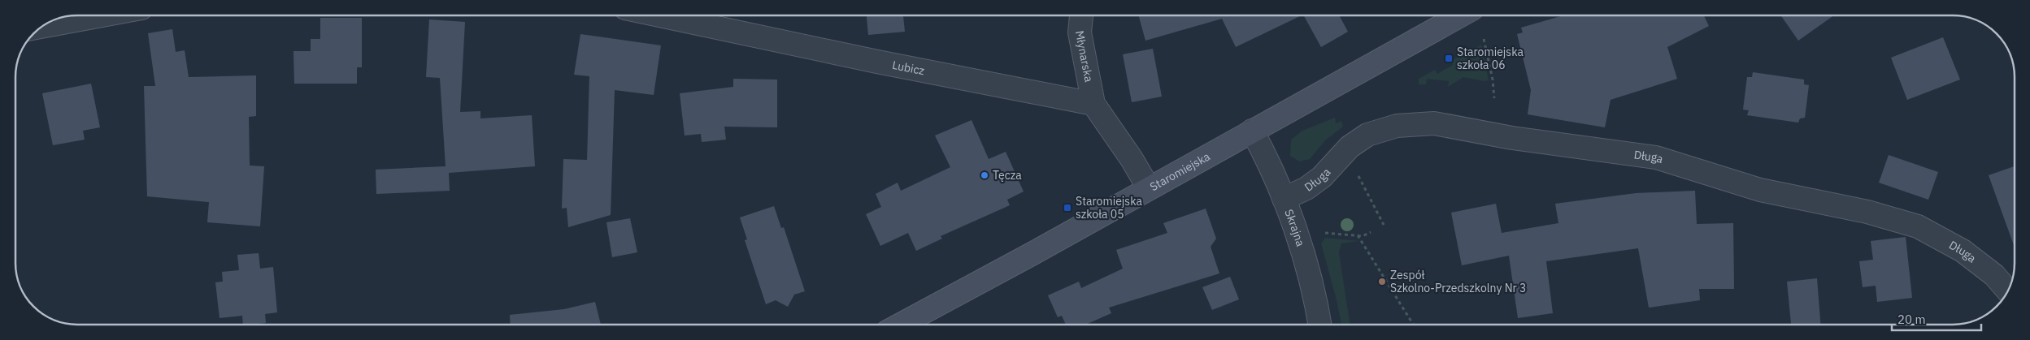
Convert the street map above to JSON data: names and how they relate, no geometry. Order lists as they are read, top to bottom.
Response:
{
  "streets": {
    "street": [
      "Młynarska",
      "Lubicz",
      "Długa",
      "Staromiejska",
      "Skrajna"
    ]
  },
  "crossings": [
    ["Młynarska", "Lubicz"],
    ["Długa", "Skrajna"],
    ["Staromiejska", "Skrajna"]
  ],
  "places": {
    "transit": ["Staromiejska szkoła 06", "Staromiejska szkoła 05"],
    "other": ["Tęcza", "Zespół Szkolno-Przedszkolny Nr 3"]
  },
  "scale_bar": "20 m"
}
